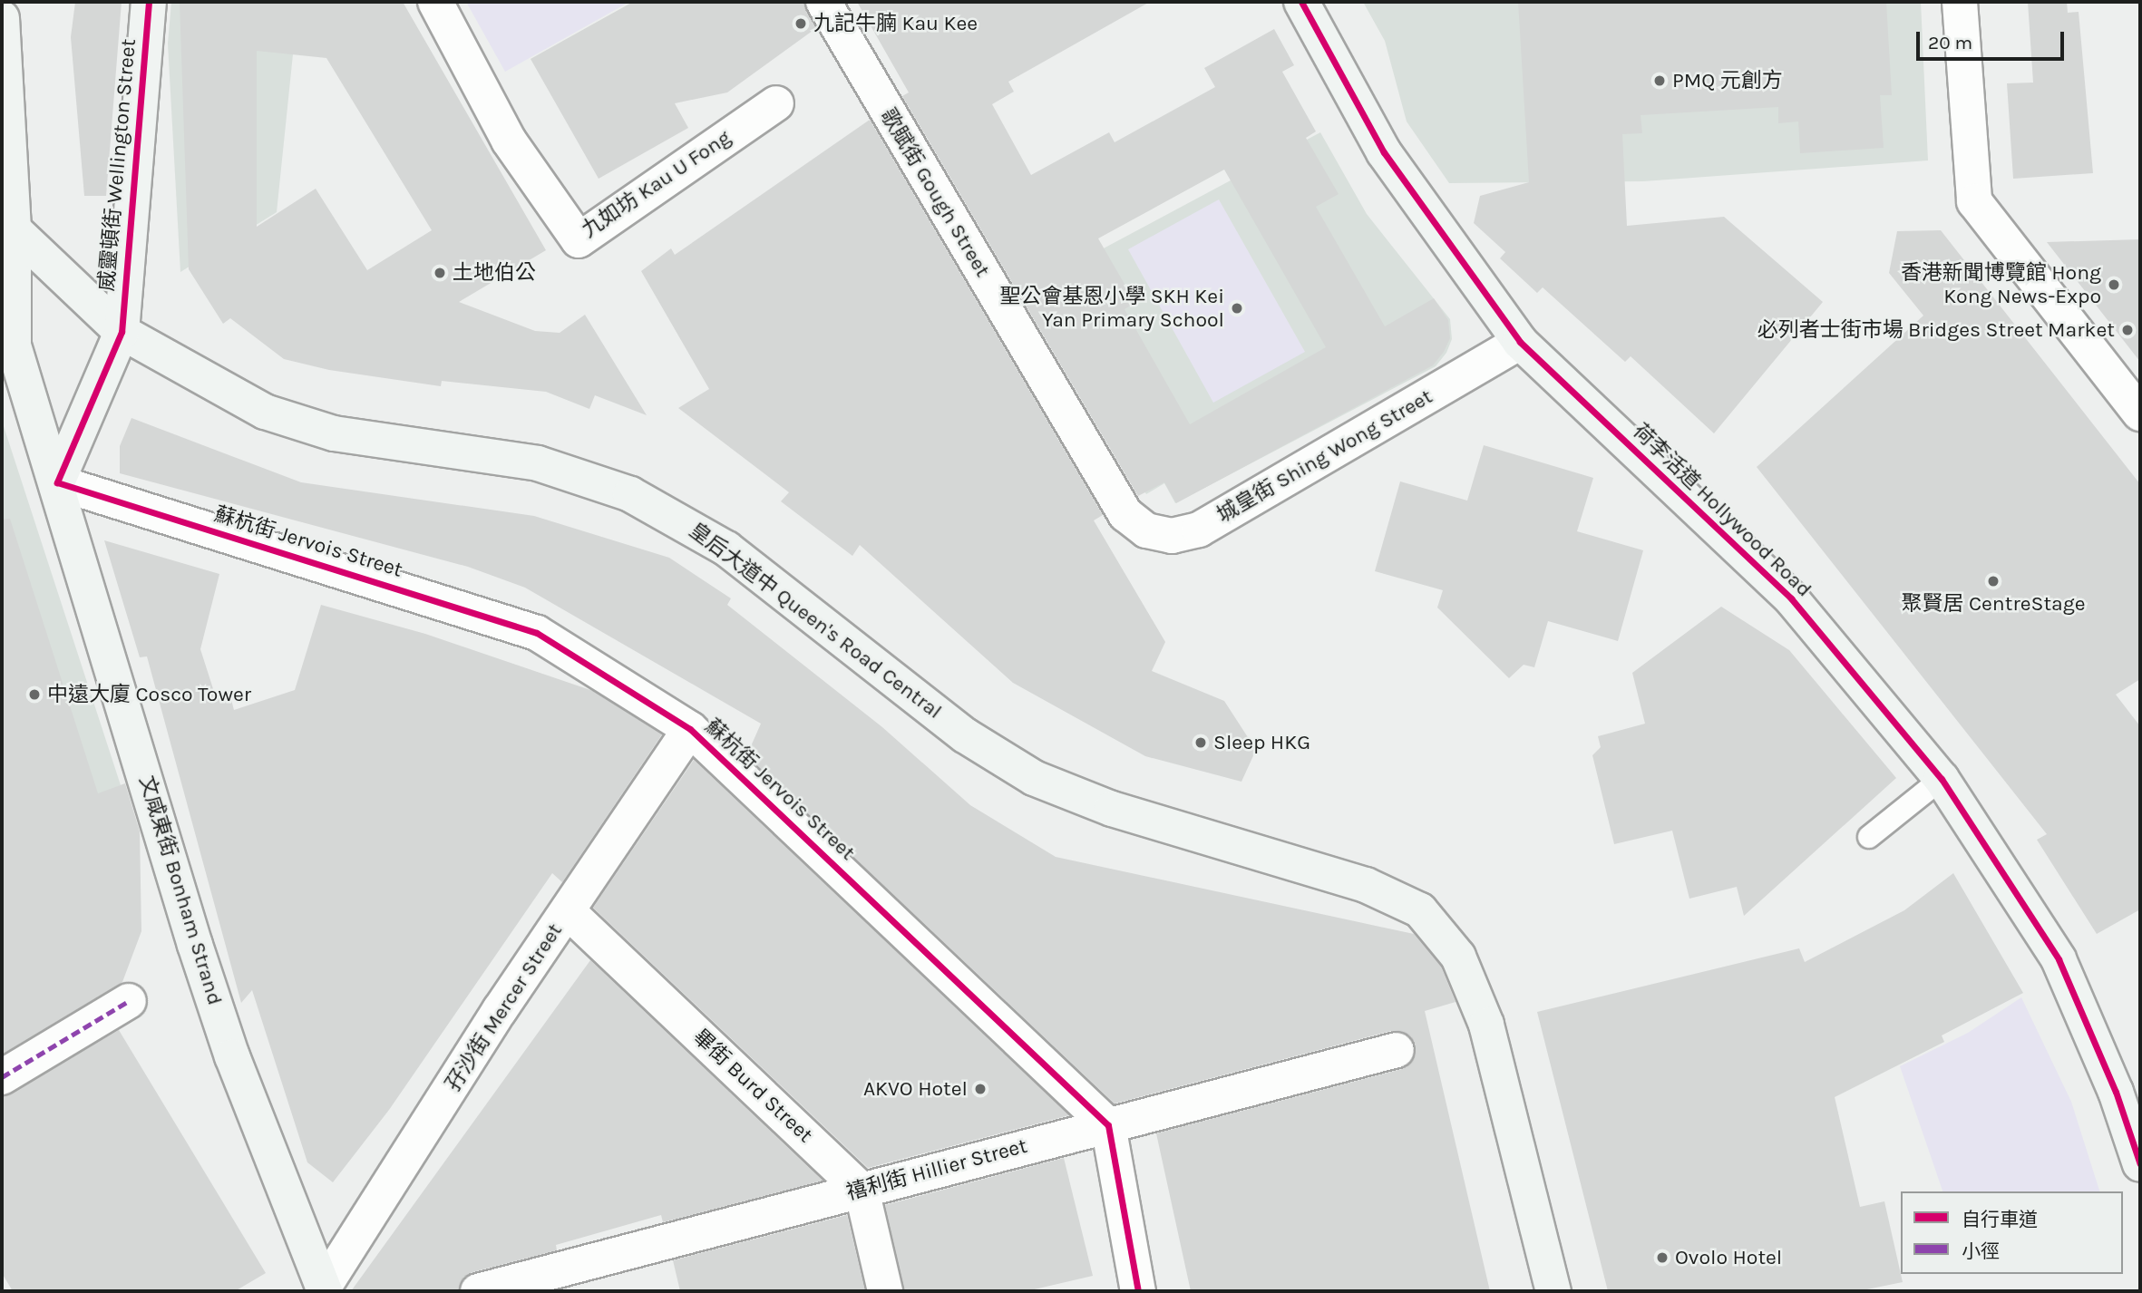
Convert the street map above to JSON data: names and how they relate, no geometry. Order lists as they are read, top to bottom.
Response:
{
  "streets": {
    "street": [
      "威靈頓街 Wellington Street",
      "九如坊 Kau U Fong",
      "歌賦街 Gough Street",
      "城皇街 Shing Wong Street",
      "荷李活道 Hollywood Road",
      "蘇杭街 Jervois Street",
      "皇后大道中 Queen's Road Central",
      "文咸東街 Bonham Strand",
      "孖沙街 Mercer Street",
      "畢街 Burd Street",
      "禧利街 Hillier Street"
    ]
  },
  "crossings": [
    ["威靈頓街 Wellington Street", "皇后大道中 Queen's Road Central"],
    ["歌賦街 Gough Street", "城皇街 Shing Wong Street"],
    ["城皇街 Shing Wong Street", "荷李活道 Hollywood Road"],
    ["蘇杭街 Jervois Street", "文咸東街 Bonham Strand"],
    ["蘇杭街 Jervois Street", "孖沙街 Mercer Street"],
    ["蘇杭街 Jervois Street", "禧利街 Hillier Street"],
    ["皇后大道中 Queen's Road Central", "文咸東街 Bonham Strand"],
    ["文咸東街 Bonham Strand", "孖沙街 Mercer Street"],
    ["孖沙街 Mercer Street", "畢街 Burd Street"],
    ["畢街 Burd Street", "禧利街 Hillier Street"]
  ],
  "places": [
    "九記牛腩 Kau Kee",
    "PMQ 元創方",
    "土地伯公",
    "香港新聞博覽館 Hong Kong News-Expo",
    "聖公會基恩小學 SKH Kei Yan Primary School",
    "必列者士街市場 Bridges Street Market",
    "聚賢居 CentreStage",
    "中遠大廈 Cosco Tower",
    "Sleep HKG",
    "AKVO Hotel",
    "Ovolo Hotel"
  ],
  "legend": ["自行車道", "小徑"],
  "scale_bar": "20 m"
}
